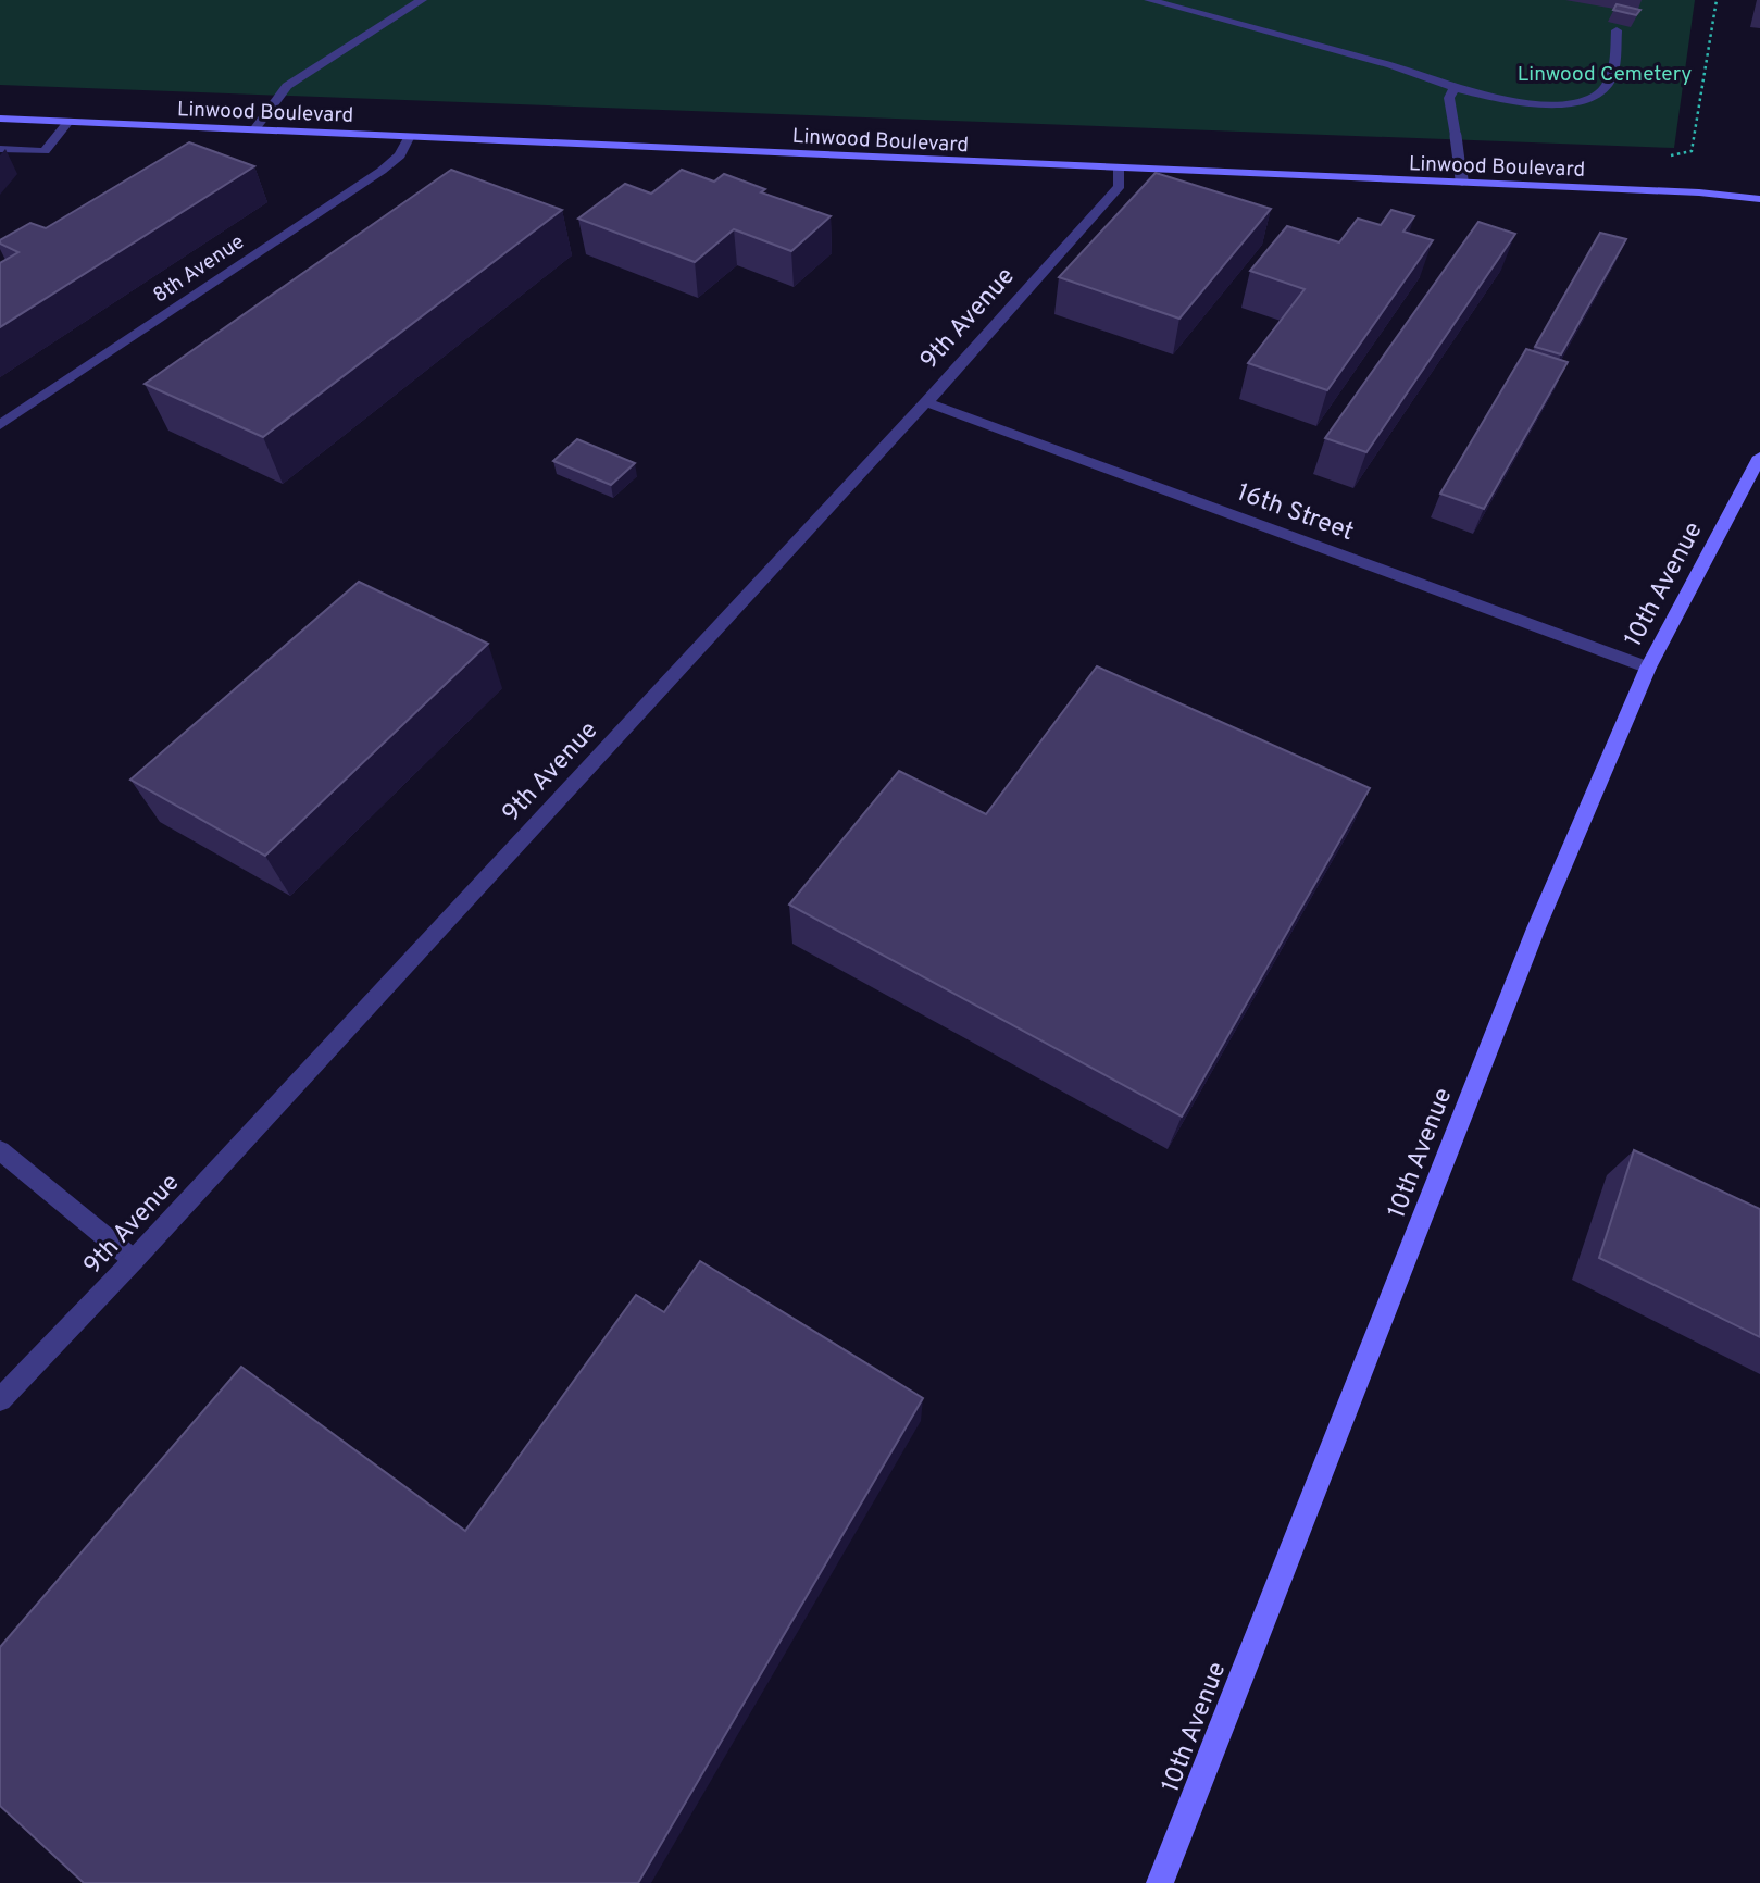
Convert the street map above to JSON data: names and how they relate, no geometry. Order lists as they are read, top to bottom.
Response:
{
  "streets": {
    "street": [
      "Linwood Boulevard",
      "8th Avenue",
      "9th Avenue",
      "16th Street",
      "10th Avenue"
    ]
  },
  "crossings": [
    ["Linwood Boulevard", "8th Avenue"],
    ["Linwood Boulevard", "9th Avenue"],
    ["9th Avenue", "16th Street"],
    ["16th Street", "10th Avenue"]
  ],
  "parks": ["Linwood Cemetery"]
}
